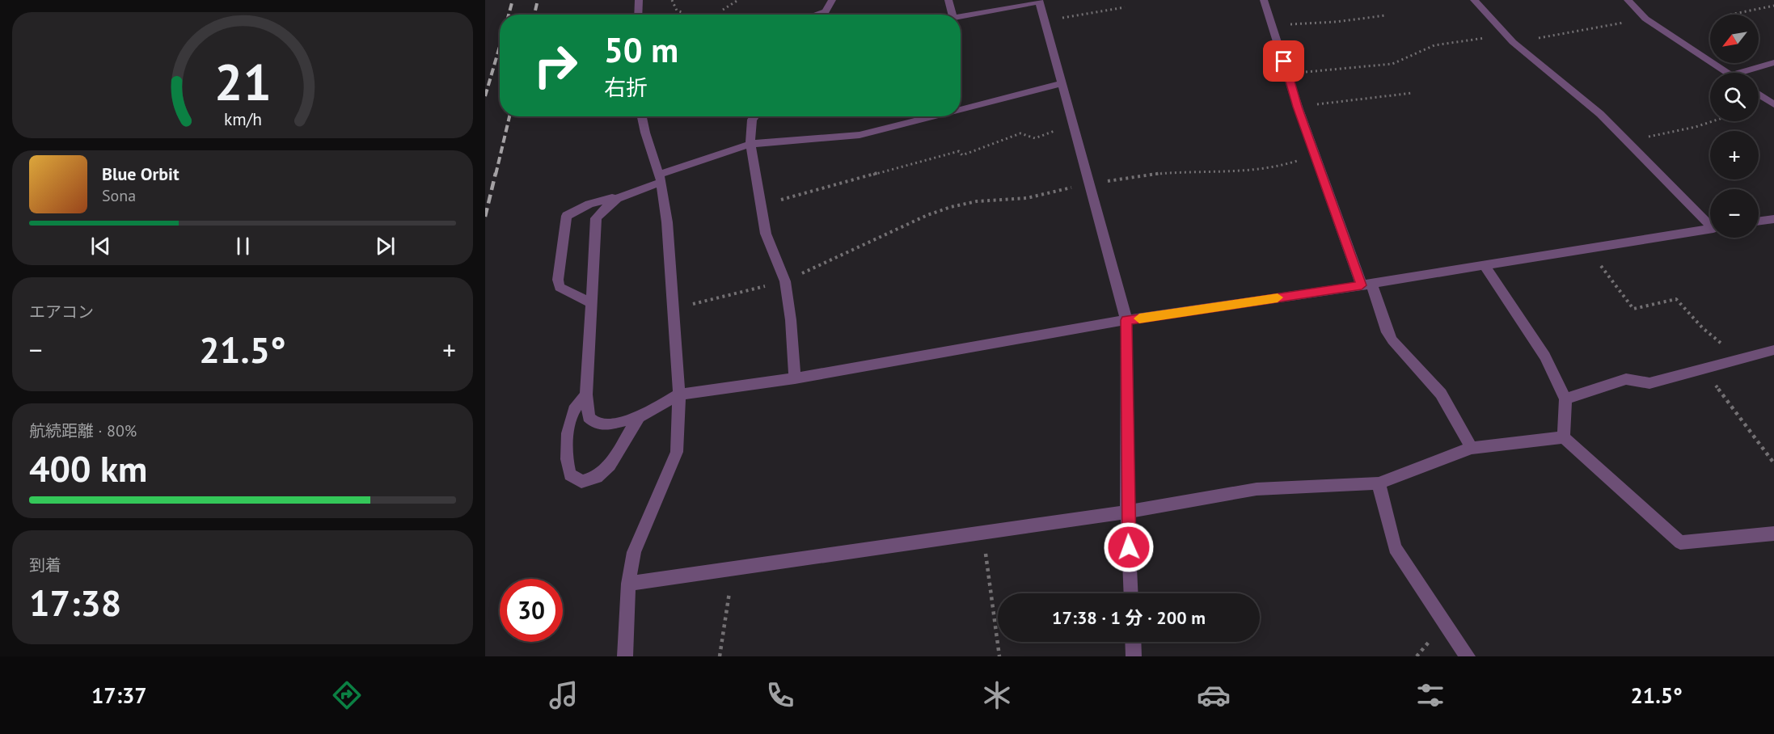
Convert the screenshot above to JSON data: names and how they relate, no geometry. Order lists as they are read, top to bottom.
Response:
{
  "north": "bottom left",
  "page": {
    "map_buttons": ["+", "−"],
    "turn": ["50 m", "右折"],
    "song": ["Blue Orbit", "Sona"],
    "tile": [
      "エアコン",
      ["航続距離 · 80%", "400 km"],
      ["到着", "17:38"]
    ],
    "heat": ["−", "21.5°", "+"],
    "limit": "30",
    "trip": "17:38 · 1 分 · 200 m",
    "tabs": ["17:37", "21.5°"],
    "gauge": ["21", "km/h"]
  }
}
